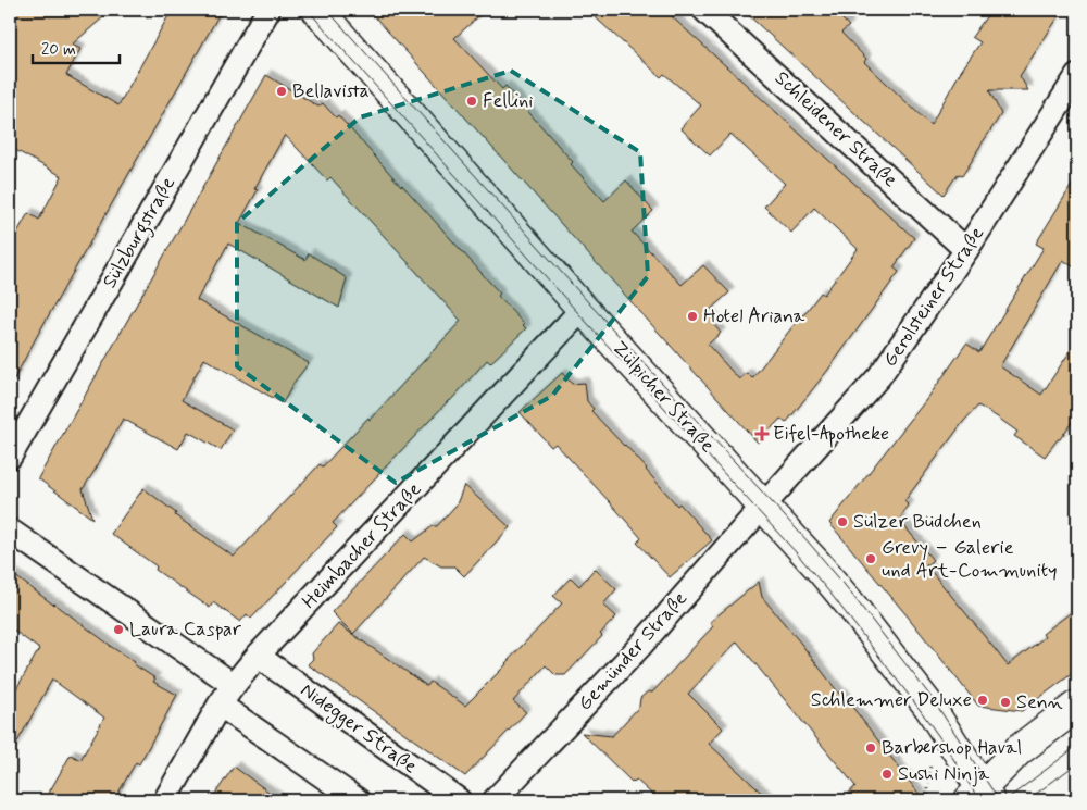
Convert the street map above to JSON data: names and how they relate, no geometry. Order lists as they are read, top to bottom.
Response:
{
  "streets": {
    "street": [
      "Schleidener Straße",
      "Sülzburgstraße",
      "Gerolsteiner Straße",
      "Zülpicher Straße",
      "Heimbacher Straße",
      "Gemünder Straße",
      "Nidegger Straße"
    ]
  },
  "crossings": [
    ["Schleidener Straße", "Gerolsteiner Straße"],
    ["Gerolsteiner Straße", "Zülpicher Straße"],
    ["Gerolsteiner Straße", "Gemünder Straße"],
    ["Zülpicher Straße", "Heimbacher Straße"],
    ["Zülpicher Straße", "Gemünder Straße"],
    ["Heimbacher Straße", "Nidegger Straße"]
  ],
  "places": {
    "other": [
      "Bellavista",
      "Fellini",
      "Hotel Ariana",
      "Sülzer Büdchen",
      "Grevy – Galerie und Art-Community",
      "Laura Caspar",
      "Schlemmer Deluxe",
      "Senn",
      "Barbershop Haval",
      "Sushi Ninja"
    ],
    "health": ["Eifel-Apotheke"]
  },
  "scale_bar": "20 m"
}
